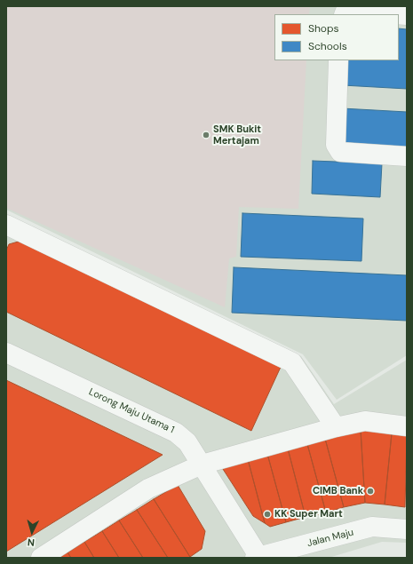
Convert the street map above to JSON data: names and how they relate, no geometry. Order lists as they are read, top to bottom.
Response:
{
  "streets": {
    "street": ["Lorong Maju Utama 1", "Jalan Maju"]
  },
  "crossings": [
    ["Lorong Maju Utama 1", "Jalan Maju"]
  ],
  "places": ["SMK Bukit Mertajam", "CIMB Bank", "KK Super Mart"],
  "legend": ["Shops", "Schools"],
  "north": "bottom"
}
